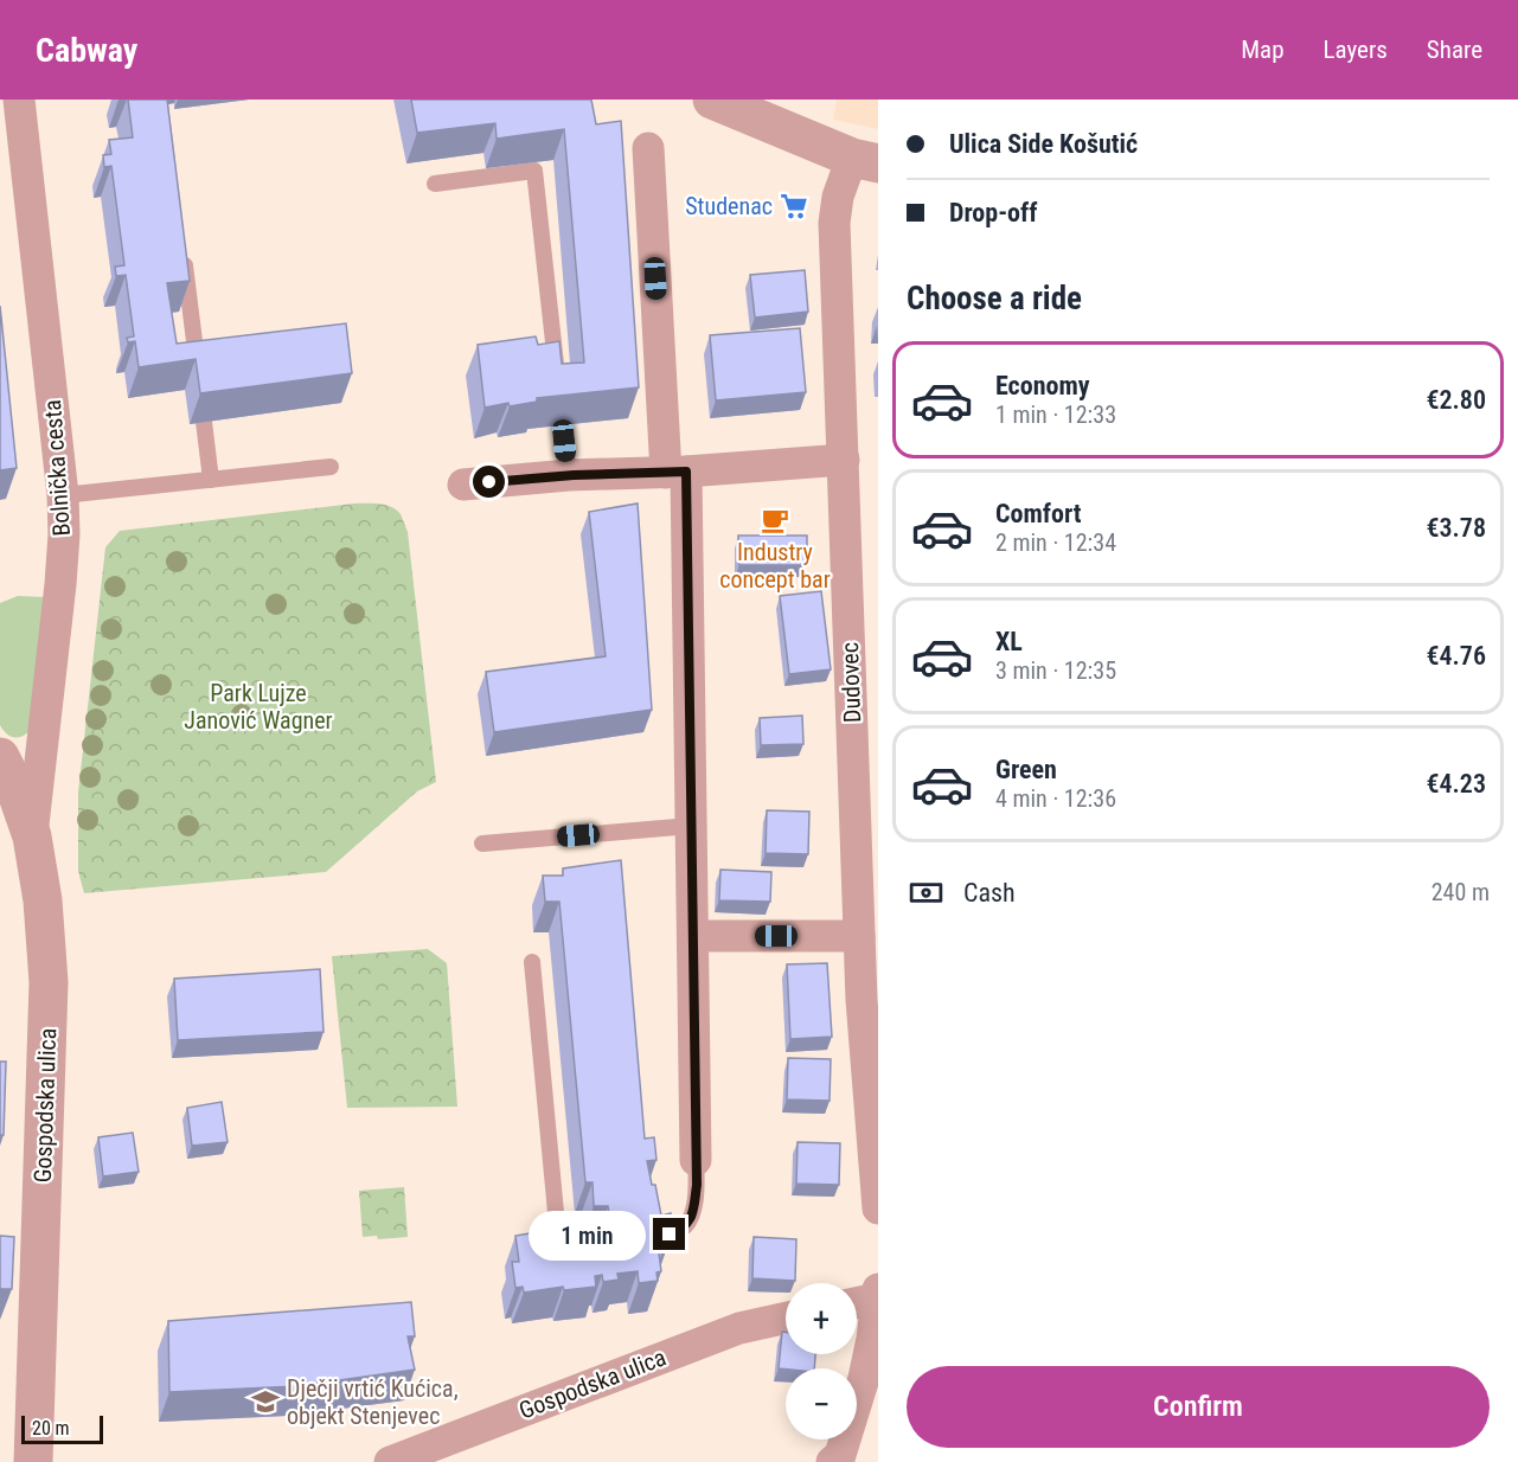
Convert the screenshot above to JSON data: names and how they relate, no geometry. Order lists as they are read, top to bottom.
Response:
{
  "streets": {
    "street": ["Bolnička cesta", "Dudovec", "Gospodska ulica"]
  },
  "crossings": [
    ["Bolnička cesta", "Gospodska ulica"]
  ],
  "parks": ["Park Lujze Janović Wagner"],
  "places": {
    "supermarket": ["Studenac"],
    "cafe": ["Industry concept bar"],
    "school or university": ["Dječji vrtić Kućica, objekt Stenjevec"]
  },
  "scale_bar": "20 m",
  "page": {
    "header": "Cabway",
    "nav": ["Map", "Layers", "Share"],
    "banner": ["Ulica Side Košutić", "Drop-off"],
    "heading": "Choose a ride",
    "list": [
      {
        "name": "Economy",
        "note": "1 min · 12:33",
        "value": "€2.80"
      },
      {
        "name": "Comfort",
        "note": "2 min · 12:34",
        "value": "€3.78"
      },
      {
        "name": "XL",
        "note": "3 min · 12:35",
        "value": "€4.76"
      },
      {
        "name": "Green",
        "note": "4 min · 12:36",
        "value": "€4.23"
      }
    ],
    "pay": ["Cash", "240 m"],
    "bubble": "1 min",
    "map_buttons": ["+", "−"],
    "buttons": "Confirm",
    "scale": "20 m"
  }
}
